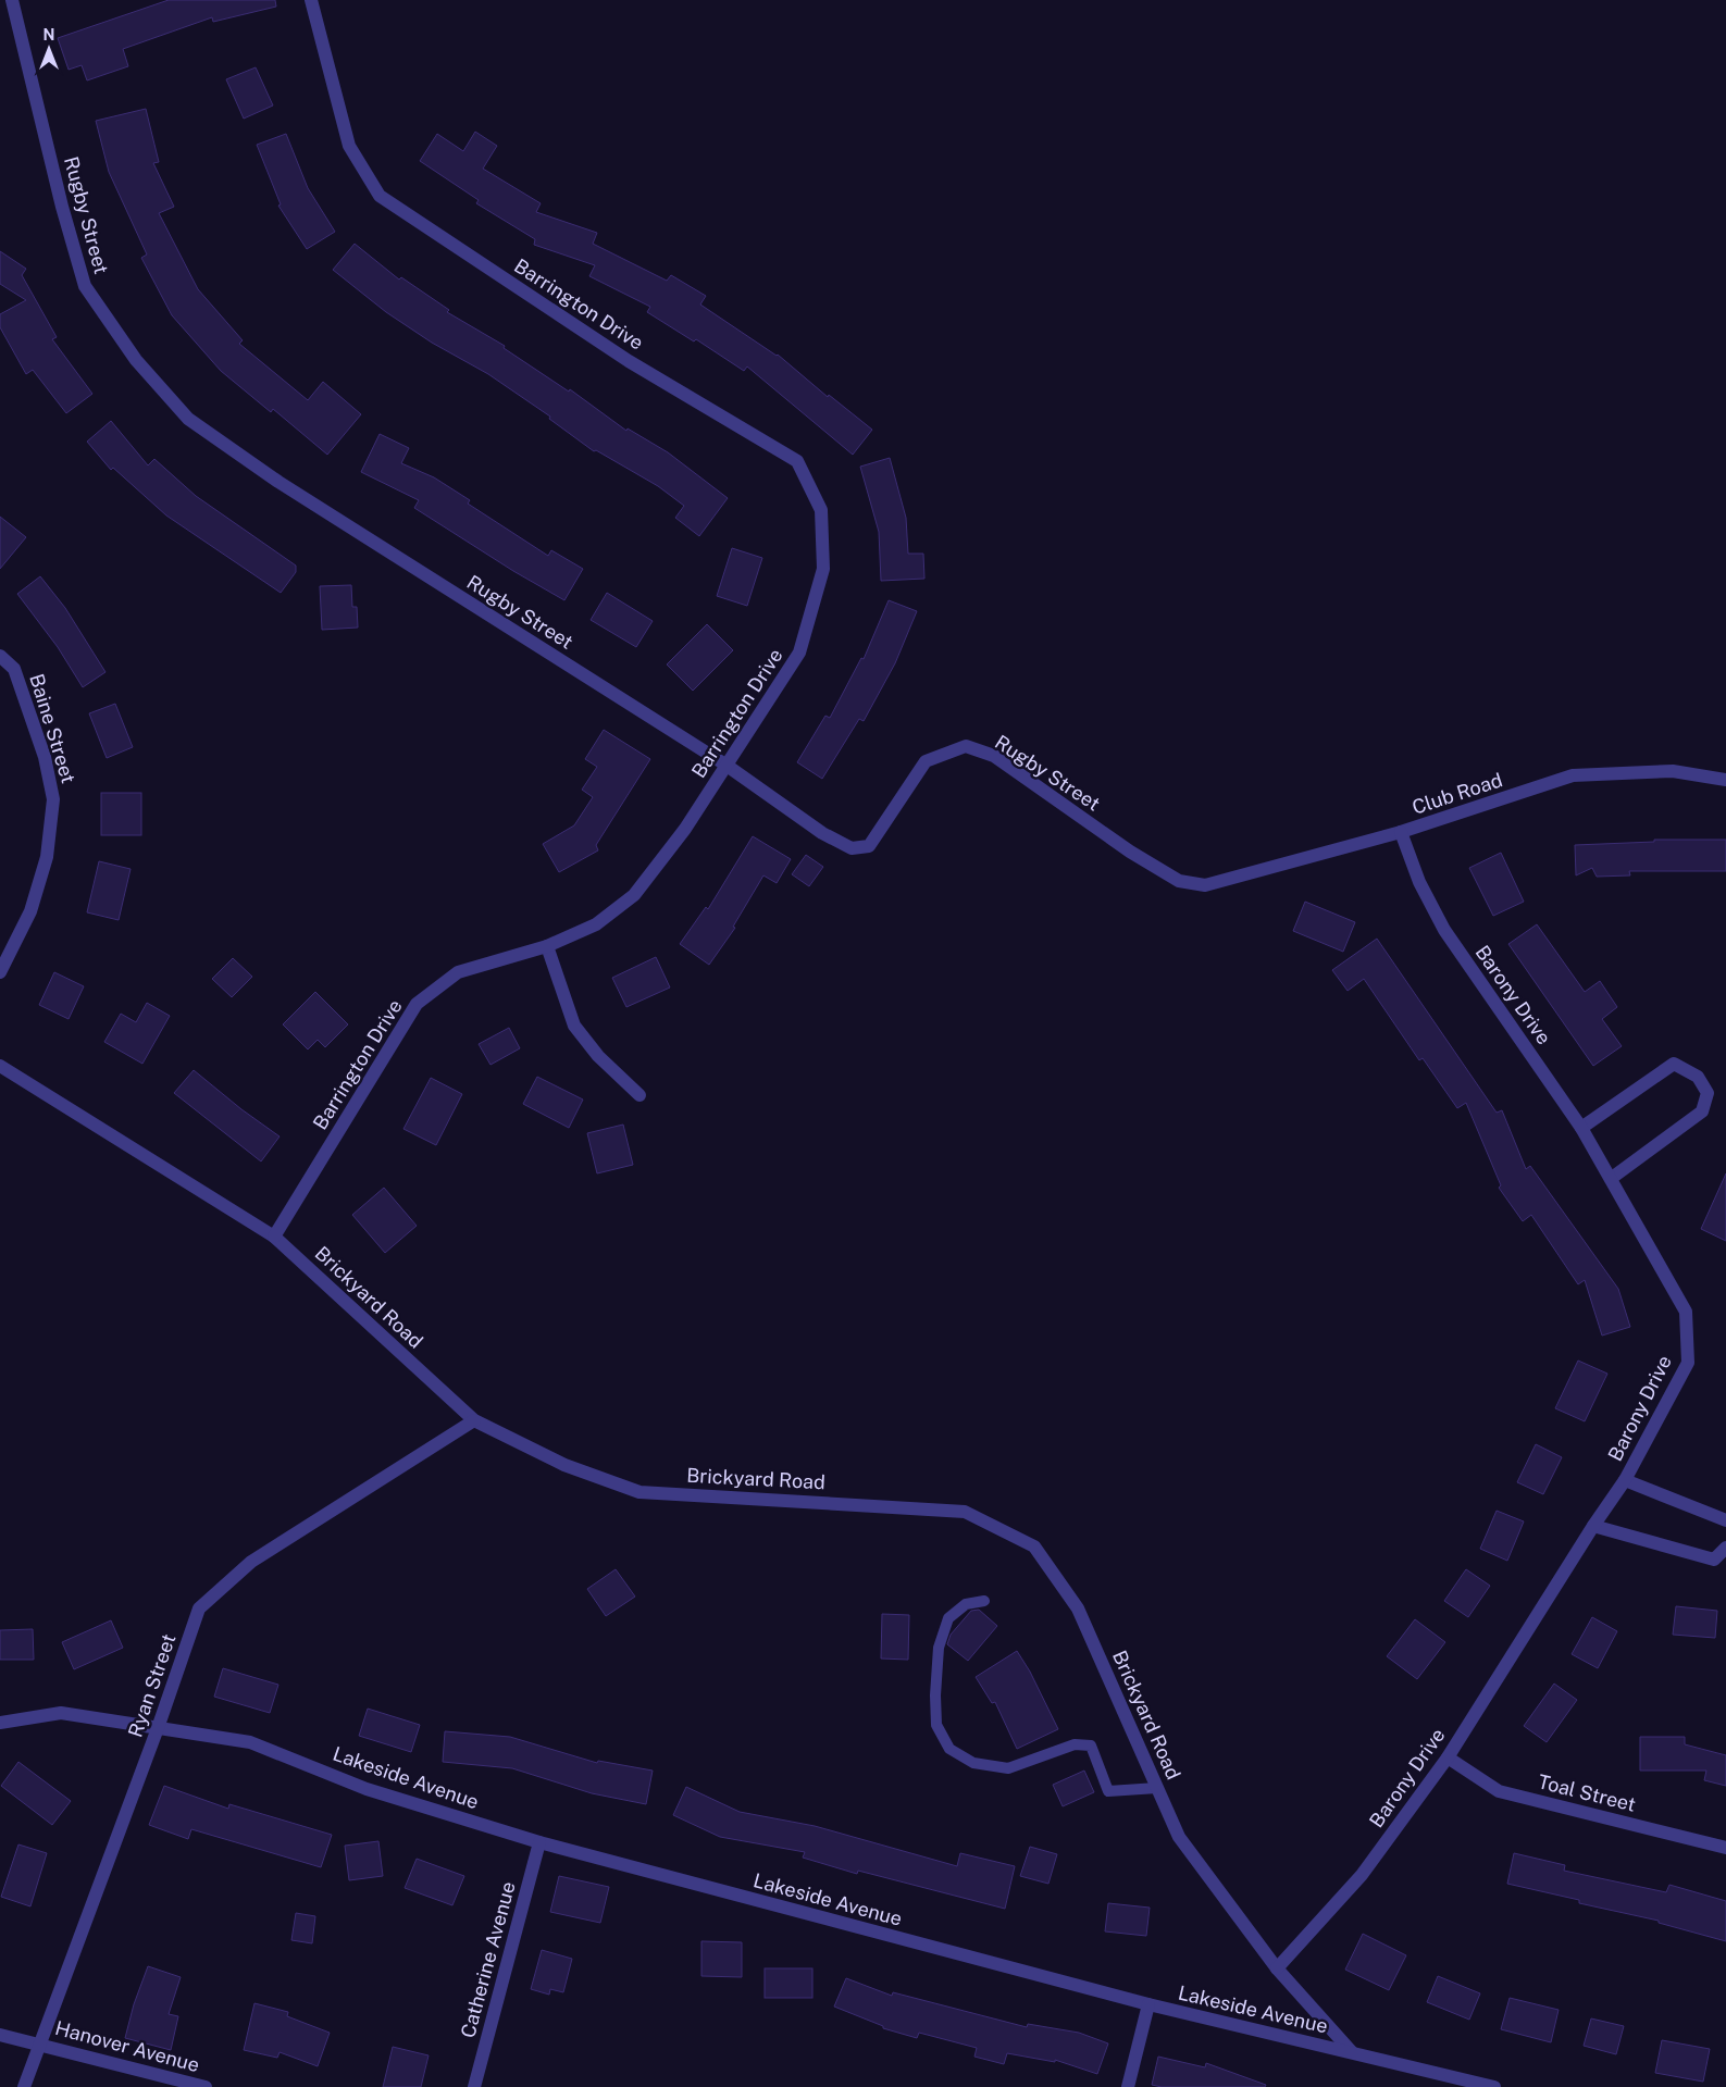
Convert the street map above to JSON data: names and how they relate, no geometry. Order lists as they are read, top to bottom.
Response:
{
  "streets": {
    "street": [
      "Rugby Street",
      "Barrington Drive",
      "Baine Street",
      "Club Road",
      "Barony Drive",
      "Brickyard Road",
      "Ryan Street",
      "Lakeside Avenue",
      "Toal Street",
      "Catherine Avenue",
      "Hanover Avenue"
    ]
  },
  "crossings": [
    ["Rugby Street", "Barrington Drive"],
    ["Rugby Street", "Club Road"],
    ["Barrington Drive", "Brickyard Road"],
    ["Club Road", "Barony Drive"],
    ["Barony Drive", "Brickyard Road"],
    ["Barony Drive", "Toal Street"],
    ["Brickyard Road", "Ryan Street"],
    ["Brickyard Road", "Lakeside Avenue"],
    ["Ryan Street", "Lakeside Avenue"],
    ["Ryan Street", "Hanover Avenue"],
    ["Lakeside Avenue", "Catherine Avenue"]
  ],
  "north": "top"
}
